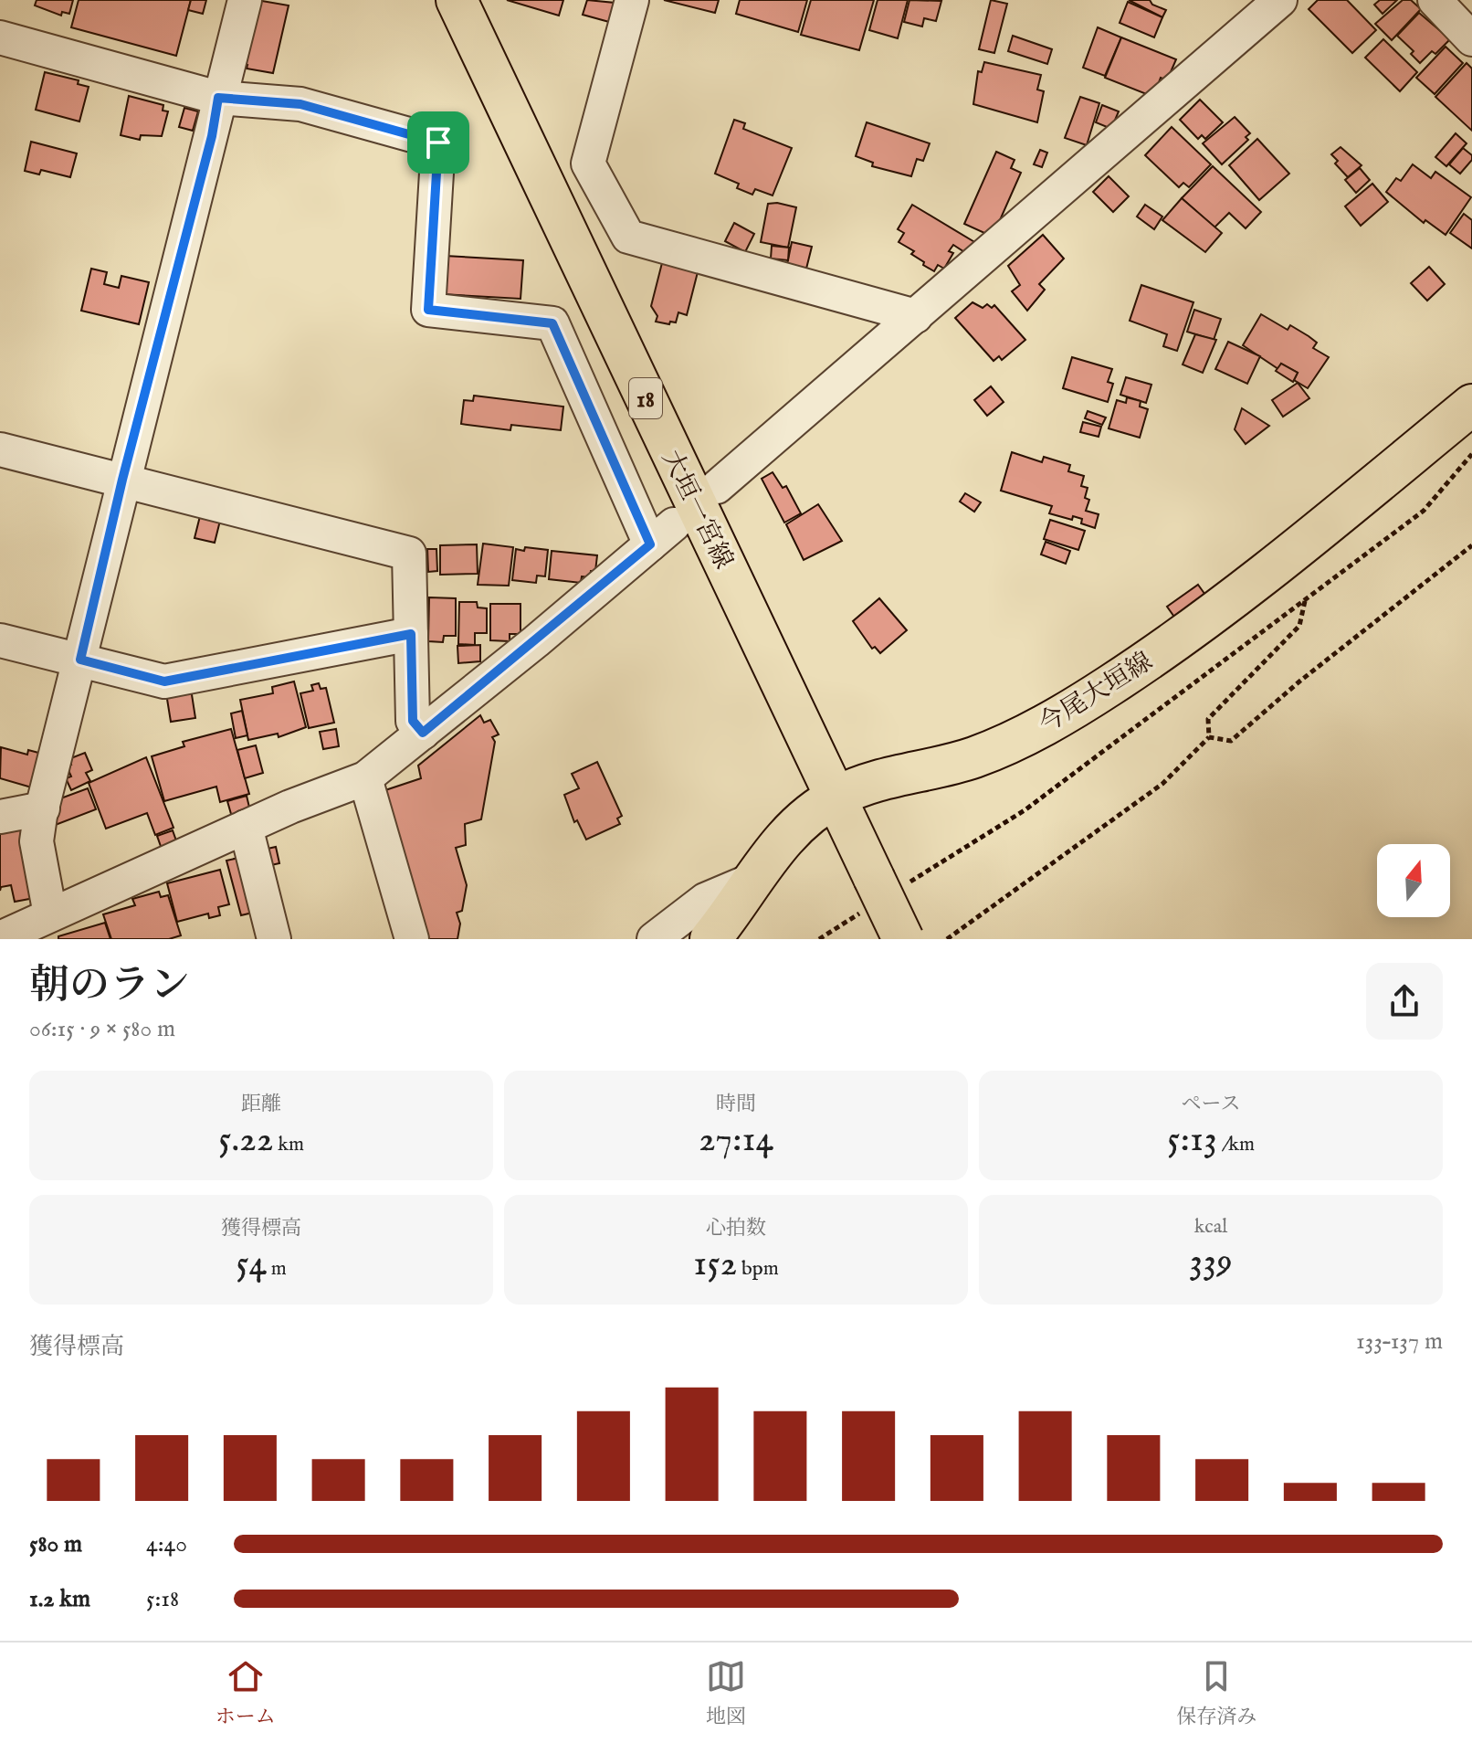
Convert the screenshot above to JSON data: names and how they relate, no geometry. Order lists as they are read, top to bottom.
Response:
{
  "streets": {
    "main road": ["18", "大垣一宮線", "今尾大垣線"]
  },
  "crossings": [
    ["大垣一宮線", "今尾大垣線"]
  ],
  "north": "top",
  "page": {
    "heading": ["朝のラン", "06:15 · 9 × 580 m"],
    "stats": [
      ["距離", "5.22 km"],
      ["時間", "27:14"],
      ["ペース", "5:13 /km"],
      ["獲得標高", "54 m"],
      ["心拍数", "152 bpm"],
      ["kcal", "339"]
    ],
    "chart": ["獲得標高", "133–137 m"],
    "list": [
      {
        "name": "580 m",
        "note": "4:40"
      },
      {
        "name": "1.2 km",
        "note": "5:18"
      }
    ],
    "tabs": ["ホーム", "地図", "保存済み"]
  }
}
